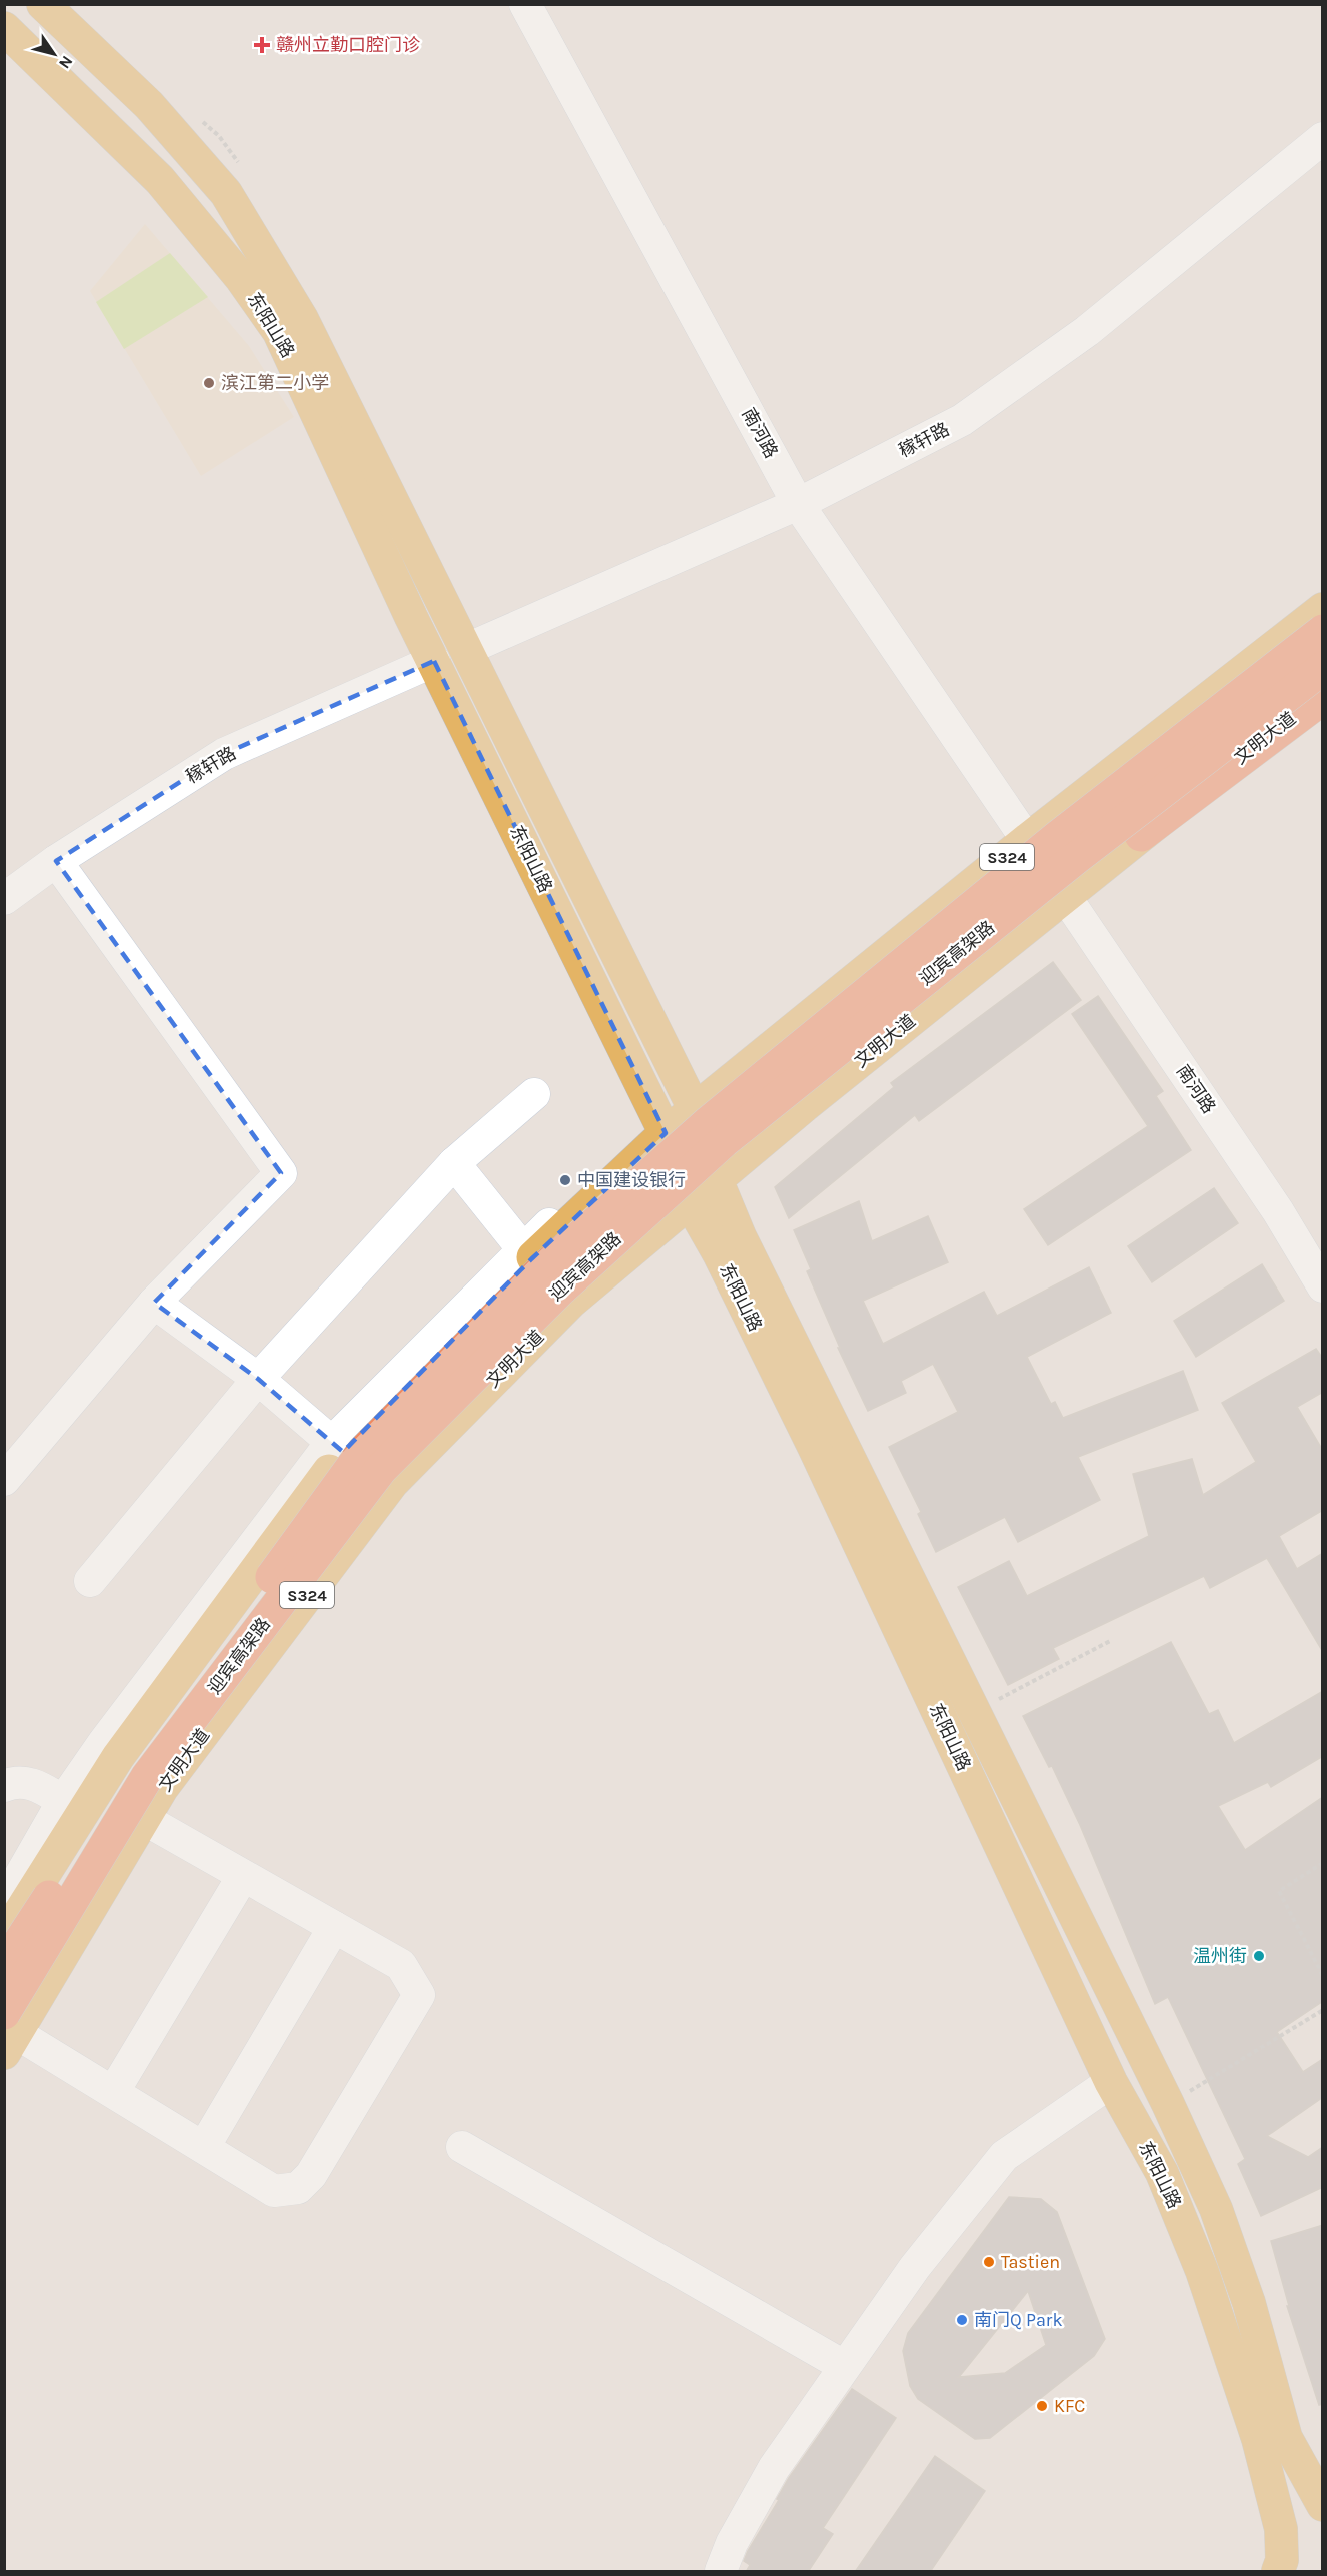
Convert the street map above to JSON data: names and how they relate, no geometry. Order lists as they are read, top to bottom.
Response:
{
  "streets": {
    "highway": ["迎宾高架路"],
    "main road": ["东阳山路", "文明大道", "S324"],
    "street": ["南河路", "稼轩路"]
  },
  "crossings": [
    ["东阳山路", "稼轩路"],
    ["东阳山路", "文明大道"],
    ["东阳山路", "S324"],
    ["南河路", "稼轩路"],
    ["南河路", "文明大道"],
    ["南河路", "S324"],
    ["文明大道", "迎宾高架路"]
  ],
  "places": {
    "health": ["赣州立勤口腔门诊"],
    "other": [
      "滨江第二小学",
      "中国建设银行",
      "温州街",
      "Tastien",
      "南门Q Park",
      "KFC"
    ]
  },
  "north": "bottom right"
}
